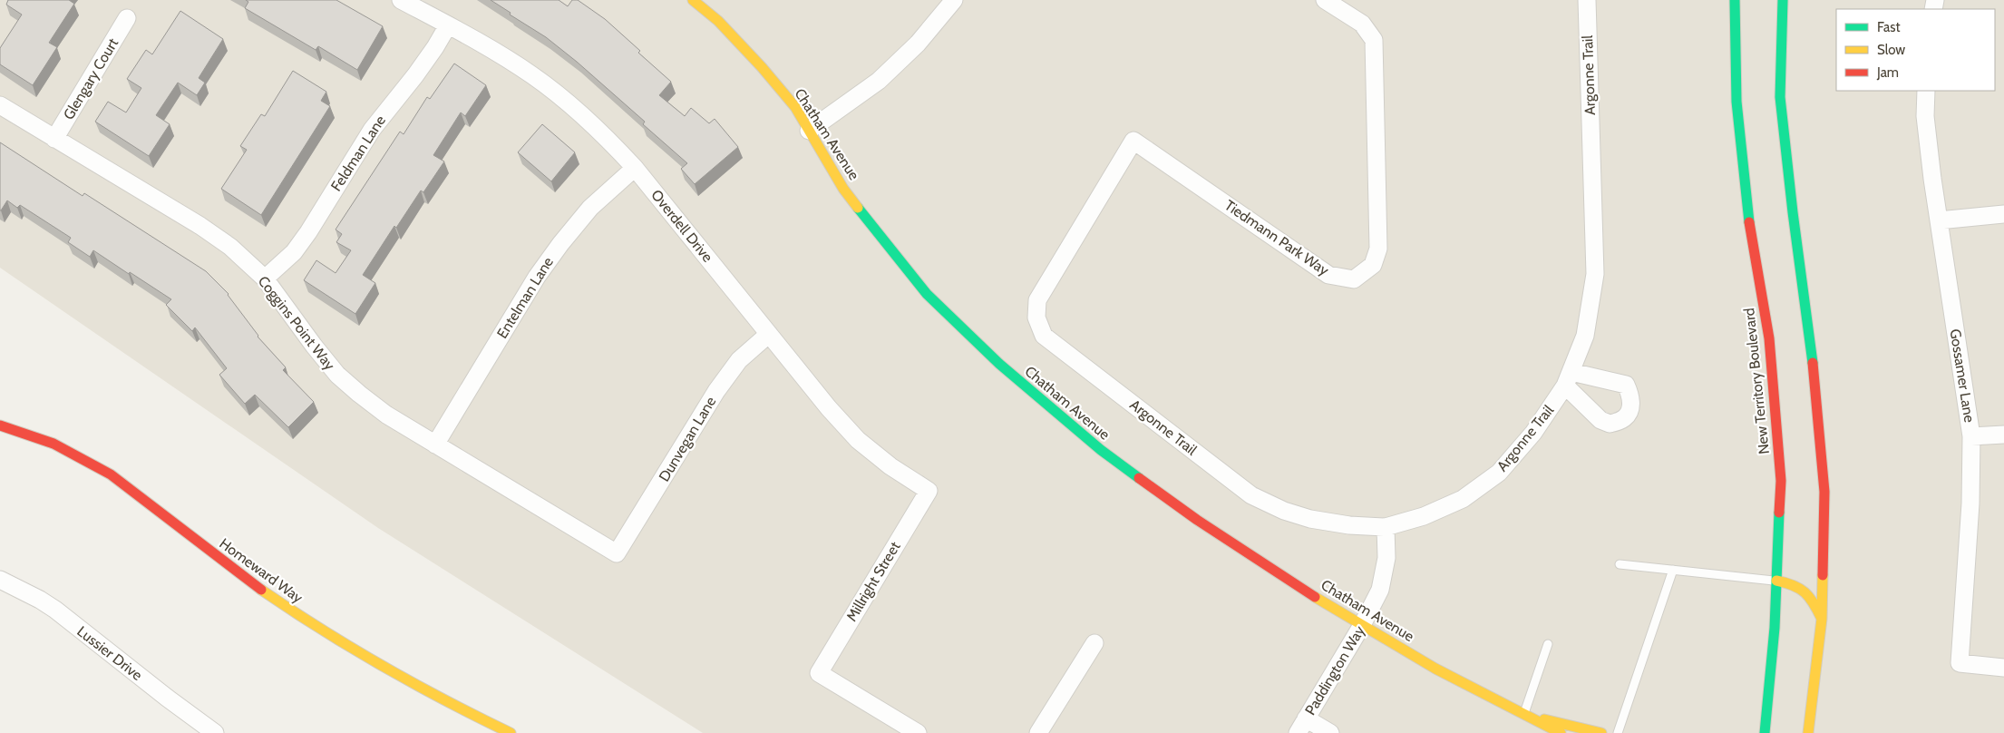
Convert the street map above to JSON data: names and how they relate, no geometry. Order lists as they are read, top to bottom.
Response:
{
  "streets": {
    "street": [
      "Argonne Trail",
      "Glengary Court",
      "Chatham Avenue",
      "Feldman Lane",
      "Overdell Drive",
      "Tiedmann Park Way",
      "Entelman Lane",
      "Coggins Point Way",
      "Gossamer Lane",
      "New Territory Boulevard",
      "Dunvegan Lane",
      "Homeward Way",
      "Millright Street",
      "Lussier Drive",
      "Paddington Way"
    ]
  },
  "crossings": [
    ["Argonne Trail", "Tiedmann Park Way"],
    ["Argonne Trail", "Paddington Way"],
    ["Glengary Court", "Coggins Point Way"],
    ["Chatham Avenue", "Paddington Way"],
    ["Feldman Lane", "Overdell Drive"],
    ["Feldman Lane", "Coggins Point Way"],
    ["Overdell Drive", "Entelman Lane"],
    ["Overdell Drive", "Dunvegan Lane"],
    ["Overdell Drive", "Millright Street"],
    ["Entelman Lane", "Coggins Point Way"],
    ["Coggins Point Way", "Dunvegan Lane"]
  ],
  "legend": ["Fast", "Slow", "Jam"]
}
